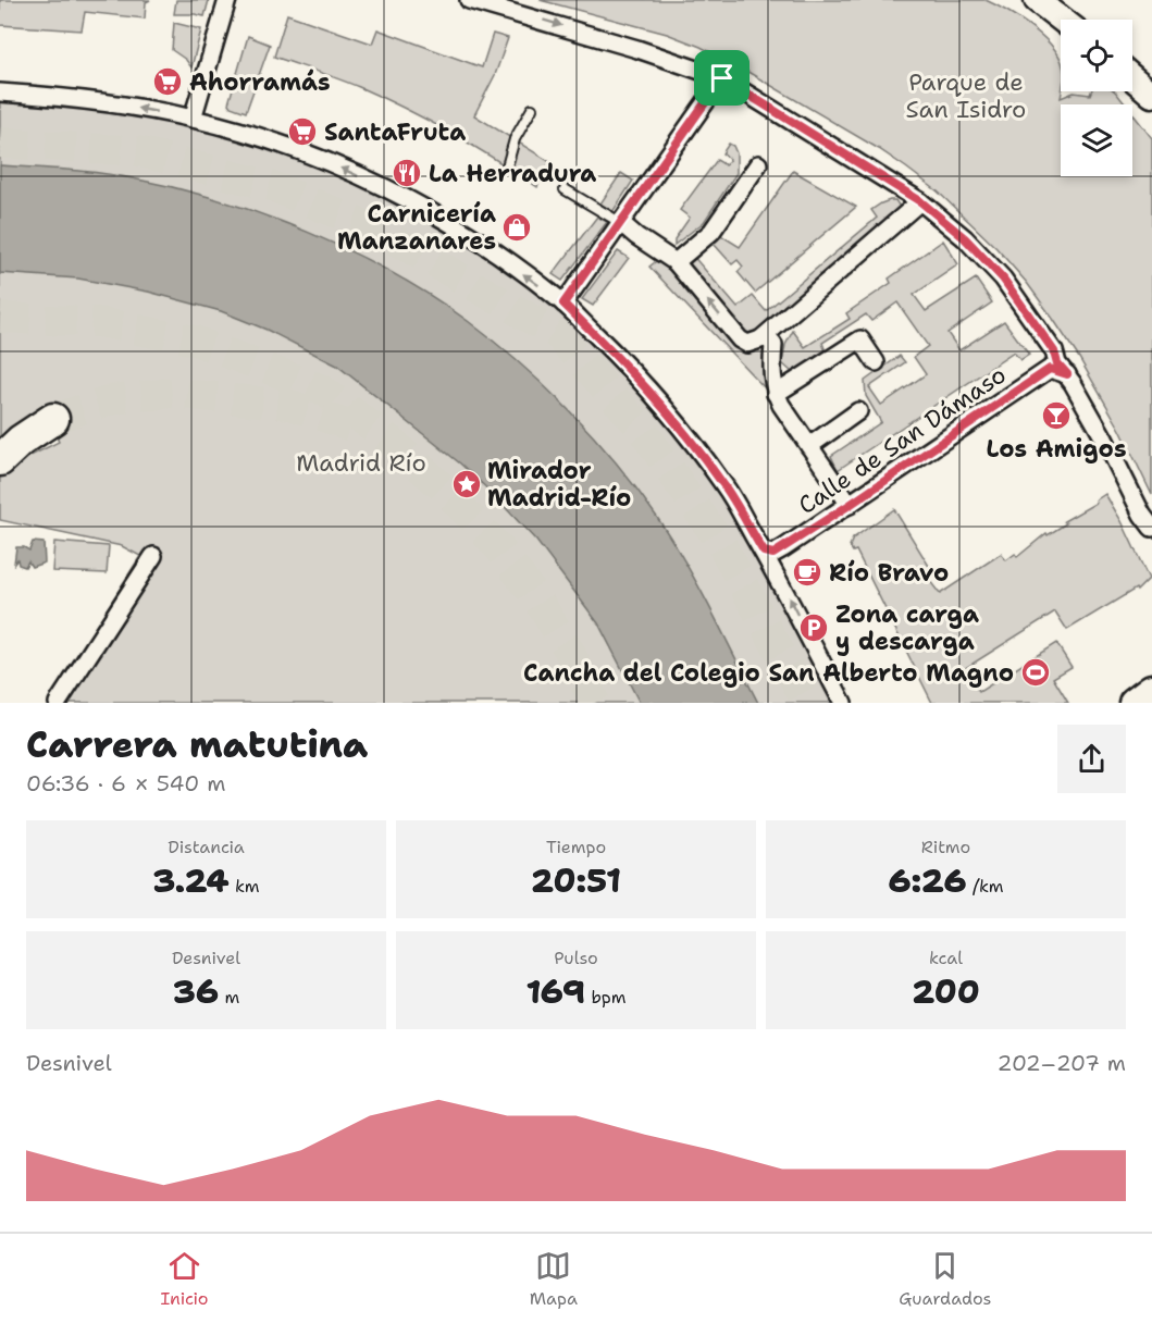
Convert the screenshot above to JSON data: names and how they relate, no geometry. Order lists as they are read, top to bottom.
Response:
{
  "streets": {
    "street": ["Calle de San Dámaso"]
  },
  "parks": ["Parque de San Isidro", "Madrid Río"],
  "places": {
    "supermarket": ["Ahorramás", "SantaFruta"],
    "restaurant": ["La Herradura"],
    "shop": ["Carnicería Manzanares"],
    "bar": ["Los Amigos"],
    "place": ["Mirador Madrid-Río"],
    "cafe": ["Río Bravo"],
    "parking": ["Zona carga y descarga"],
    "sports": ["Cancha del Colegio San Alberto Magno"]
  },
  "page": {
    "heading": ["Carrera matutina", "06:36 · 6 × 540 m"],
    "stats": [
      ["Distancia", "3.24 km"],
      ["Tiempo", "20:51"],
      ["Ritmo", "6:26 /km"],
      ["Desnivel", "36 m"],
      ["Pulso", "169 bpm"],
      ["kcal", "200"]
    ],
    "chart": ["Desnivel", "202–207 m"],
    "tabs": ["Inicio", "Mapa", "Guardados"]
  }
}
